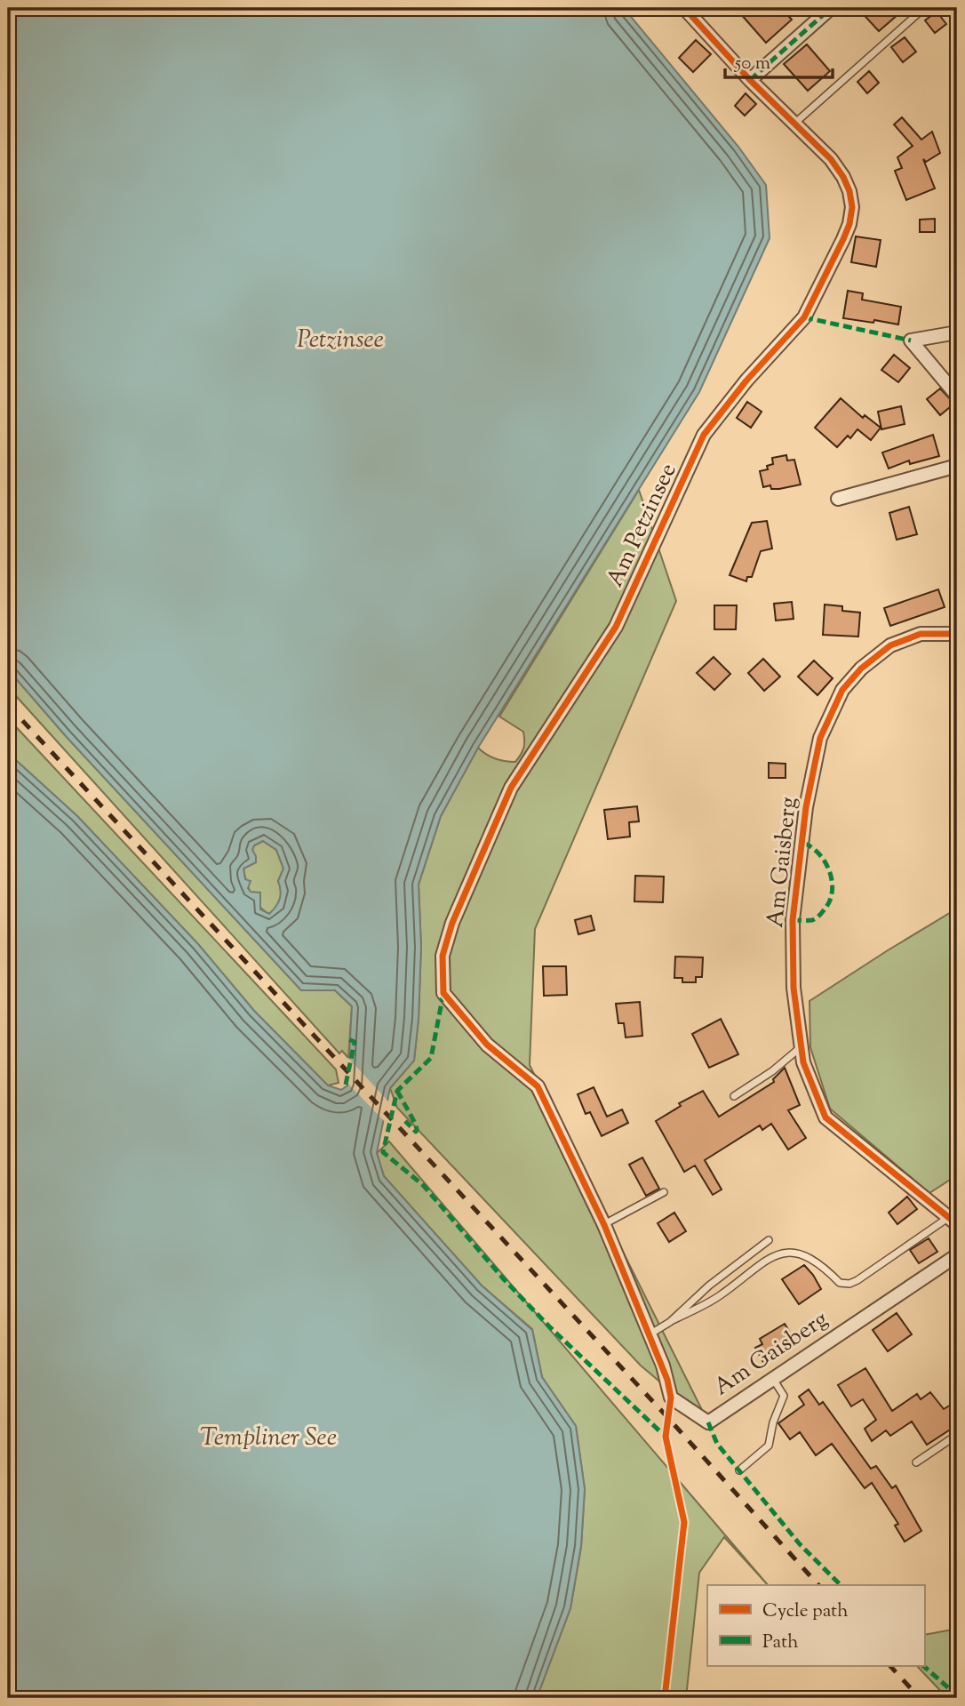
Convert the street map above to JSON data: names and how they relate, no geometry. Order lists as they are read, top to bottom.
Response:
{
  "streets": {
    "street": ["Am Petzinsee", "Am Gaisberg"]
  },
  "water": ["Petzinsee", "Templiner See"],
  "legend": ["Cycle path", "Path"],
  "scale_bar": "50 m"
}
